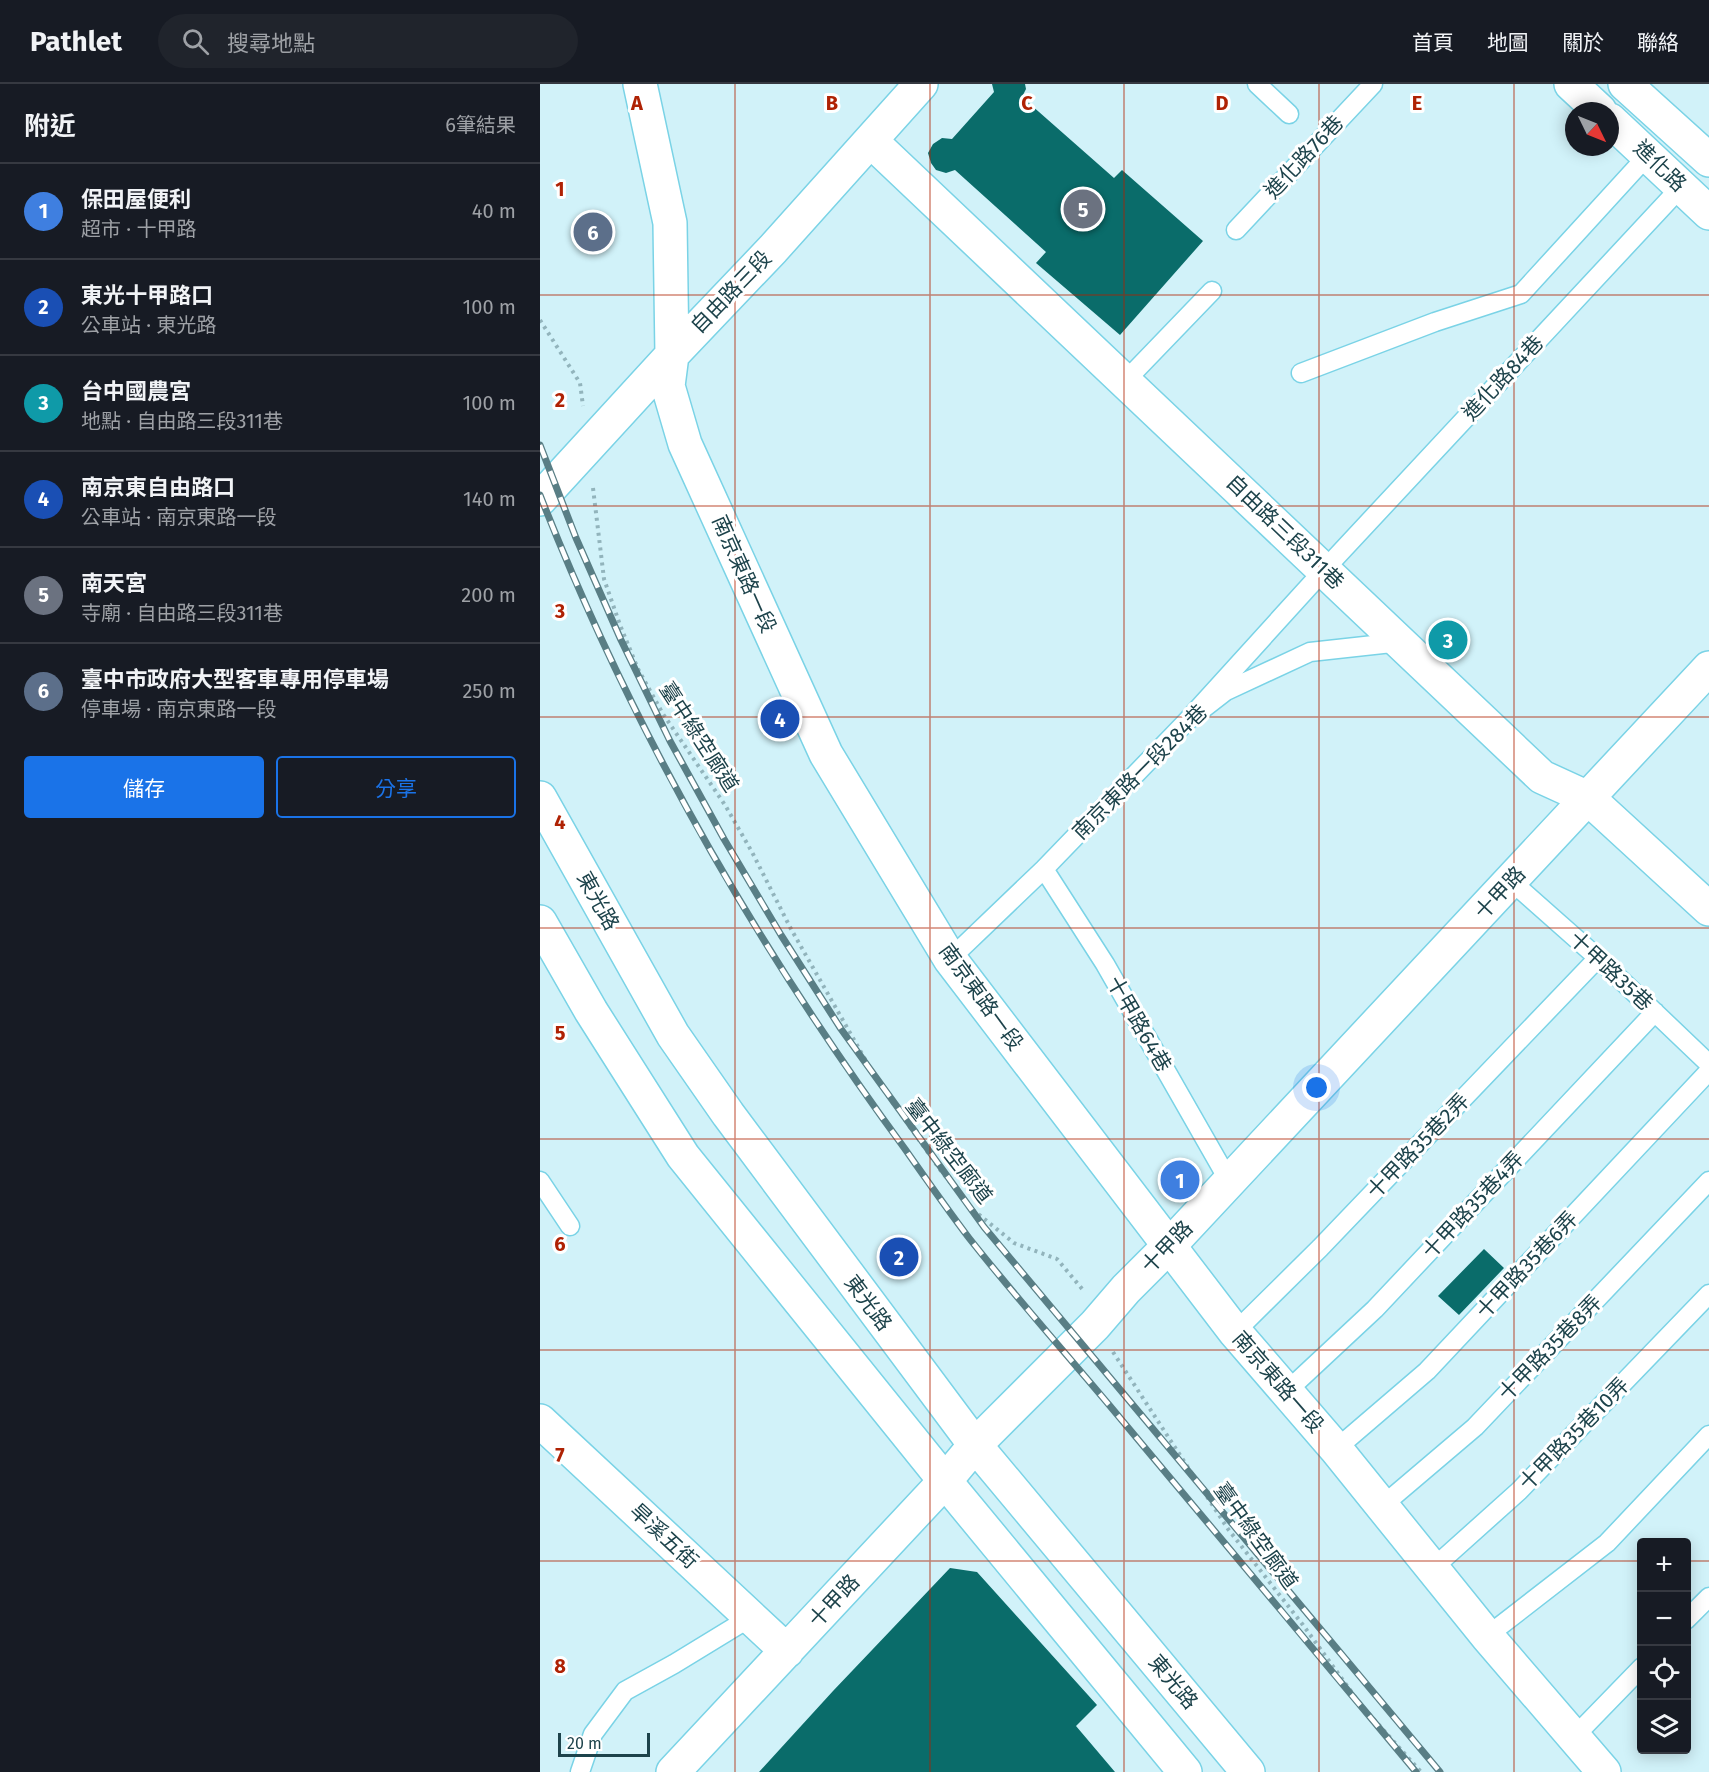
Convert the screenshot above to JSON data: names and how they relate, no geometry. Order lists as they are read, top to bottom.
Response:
{
  "streets": {
    "street": [
      "進化路",
      "自由路三段",
      "自由路三段311巷",
      "南京東路一段",
      "十甲路",
      "東光路",
      "旱溪五街"
    ],
    "lane": [
      "進化路76巷",
      "進化路84巷",
      "南京東路一段284巷",
      "十甲路35巷",
      "十甲路64巷",
      "十甲路35巷2弄",
      "十甲路35巷4弄",
      "十甲路35巷6弄",
      "十甲路35巷8弄",
      "十甲路35巷10弄"
    ],
    "path": ["臺中綠空廊道"]
  },
  "crossings": [
    ["進化路", "進化路84巷"],
    ["自由路三段", "自由路三段311巷"],
    ["自由路三段", "南京東路一段"],
    ["進化路84巷", "自由路三段311巷"],
    ["進化路84巷", "南京東路一段284巷"],
    ["自由路三段311巷", "南京東路一段284巷"],
    ["自由路三段311巷", "十甲路"],
    ["南京東路一段", "南京東路一段284巷"],
    ["南京東路一段", "十甲路"],
    ["南京東路一段", "十甲路35巷2弄"],
    ["南京東路一段", "十甲路35巷4弄"],
    ["南京東路一段", "十甲路35巷6弄"],
    ["南京東路一段", "十甲路35巷8弄"],
    ["南京東路一段", "十甲路35巷10弄"],
    ["臺中綠空廊道", "十甲路"],
    ["南京東路一段284巷", "十甲路64巷"],
    ["十甲路", "東光路"],
    ["十甲路", "十甲路35巷"],
    ["十甲路", "十甲路64巷"],
    ["十甲路", "旱溪五街"],
    ["十甲路35巷", "十甲路35巷2弄"],
    ["十甲路35巷", "十甲路35巷4弄"]
  ],
  "scale_bar": "20 m",
  "north": "bottom right",
  "page": {
    "header": "Pathlet",
    "search": "搜尋地點",
    "nav": [
      "首頁",
      "地圖",
      "關於",
      "聯絡"
    ],
    "heading": ["附近", "6筆結果"],
    "list": [
      {
        "mark": "1",
        "name": "保田屋便利",
        "note": "超市 · 十甲路",
        "value": "40 m"
      },
      {
        "mark": "2",
        "name": "東光十甲路口",
        "note": "公車站 · 東光路",
        "value": "100 m"
      },
      {
        "mark": "3",
        "name": "台中國農宮",
        "note": "地點 · 自由路三段311巷",
        "value": "100 m"
      },
      {
        "mark": "4",
        "name": "南京東自由路口",
        "note": "公車站 · 南京東路一段",
        "value": "140 m"
      },
      {
        "mark": "5",
        "name": "南天宮",
        "note": "寺廟 · 自由路三段311巷",
        "value": "200 m"
      },
      {
        "mark": "6",
        "name": "臺中市政府大型客車專用停車場",
        "note": "停車場 · 南京東路一段",
        "value": "250 m"
      }
    ],
    "pins": [
      "5",
      "6",
      "3",
      "4",
      "1",
      "2"
    ],
    "buttons": ["儲存", "分享"],
    "map_buttons": ["+", "−"],
    "scale": "20 m"
  },
  "grid": {
    "columns": [
      "A",
      "B",
      "C",
      "D",
      "E"
    ],
    "rows": [
      "1",
      "2",
      "3",
      "4",
      "5",
      "6",
      "7",
      "8"
    ]
  }
}
